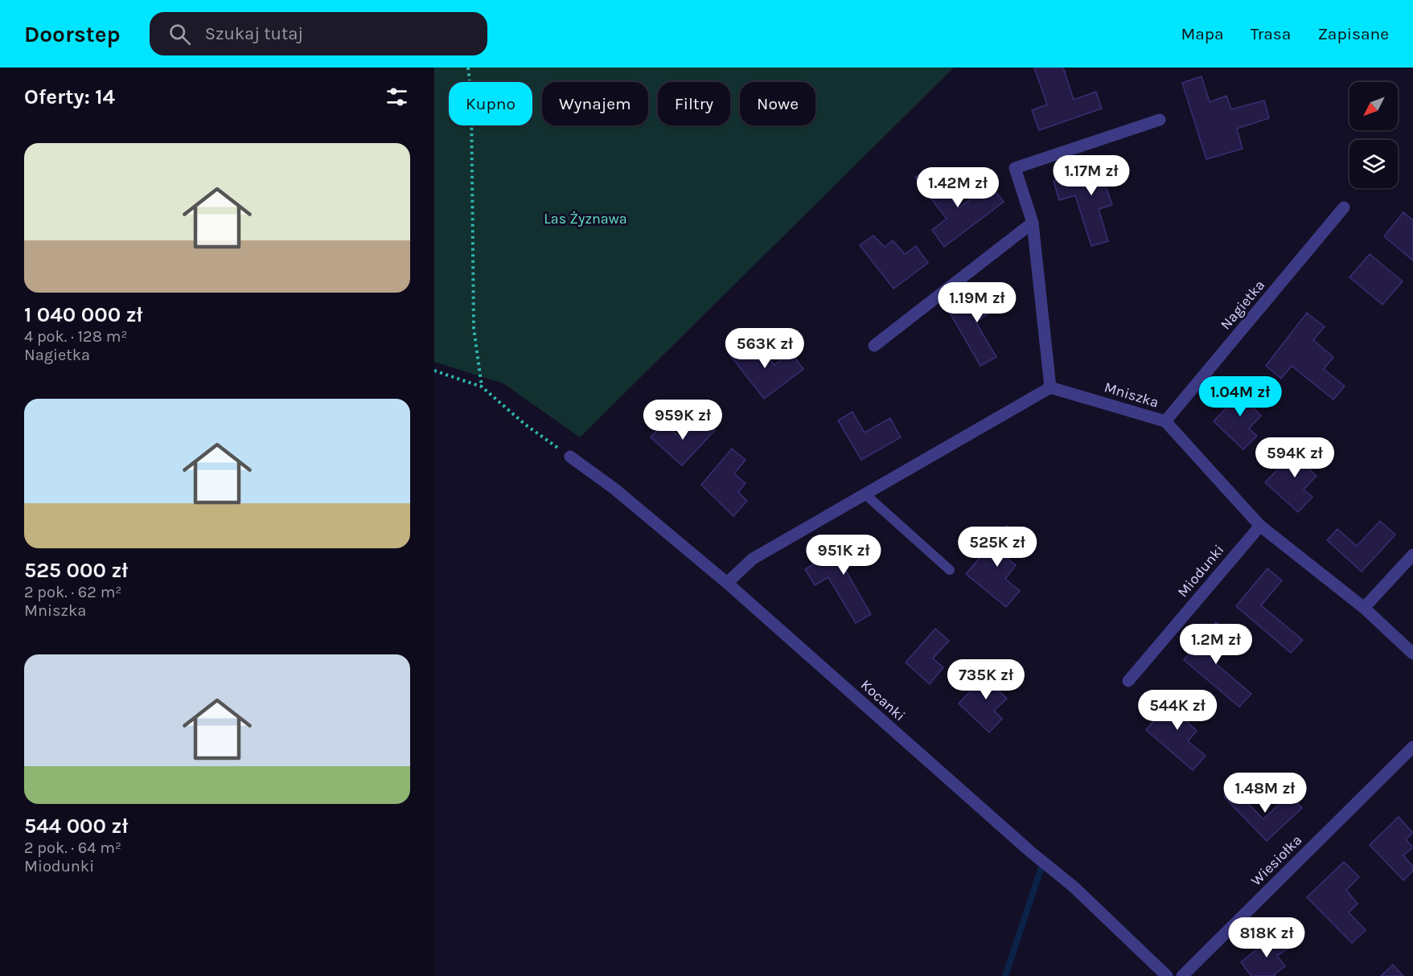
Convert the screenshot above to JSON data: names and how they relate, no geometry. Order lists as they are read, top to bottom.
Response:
{
  "streets": {
    "street": [
      "Nagietka",
      "Mniszka",
      "Miodunki",
      "Kocanki",
      "Wiesiołka"
    ]
  },
  "crossings": [
    ["Nagietka", "Mniszka"],
    ["Mniszka", "Miodunki"]
  ],
  "parks": ["Las Żyznawa"],
  "north": "bottom left",
  "page": {
    "header": "Doorstep",
    "search": "Szukaj tutaj",
    "nav": ["Mapa", "Trasa", "Zapisane"],
    "heading": "Oferty: 14",
    "chip": [
      "Kupno",
      "Wynajem",
      "Filtry",
      "Nowe"
    ],
    "list": [
      {
        "name": "1 040 000 zł",
        "note": "4 pok. · 128 m² · Nagietka"
      },
      {
        "name": "525 000 zł",
        "note": "2 pok. · 62 m² · Mniszka"
      },
      {
        "name": "544 000 zł",
        "note": "2 pok. · 64 m² · Miodunki"
      }
    ],
    "price": [
      "1.17M zł",
      "1.42M zł",
      "1.19M zł",
      "563K zł",
      "1.04M zł",
      "959K zł",
      "594K zł",
      "525K zł",
      "951K zł",
      "1.2M zł",
      "735K zł",
      "544K zł",
      "1.48M zł",
      "818K zł"
    ]
  }
}
